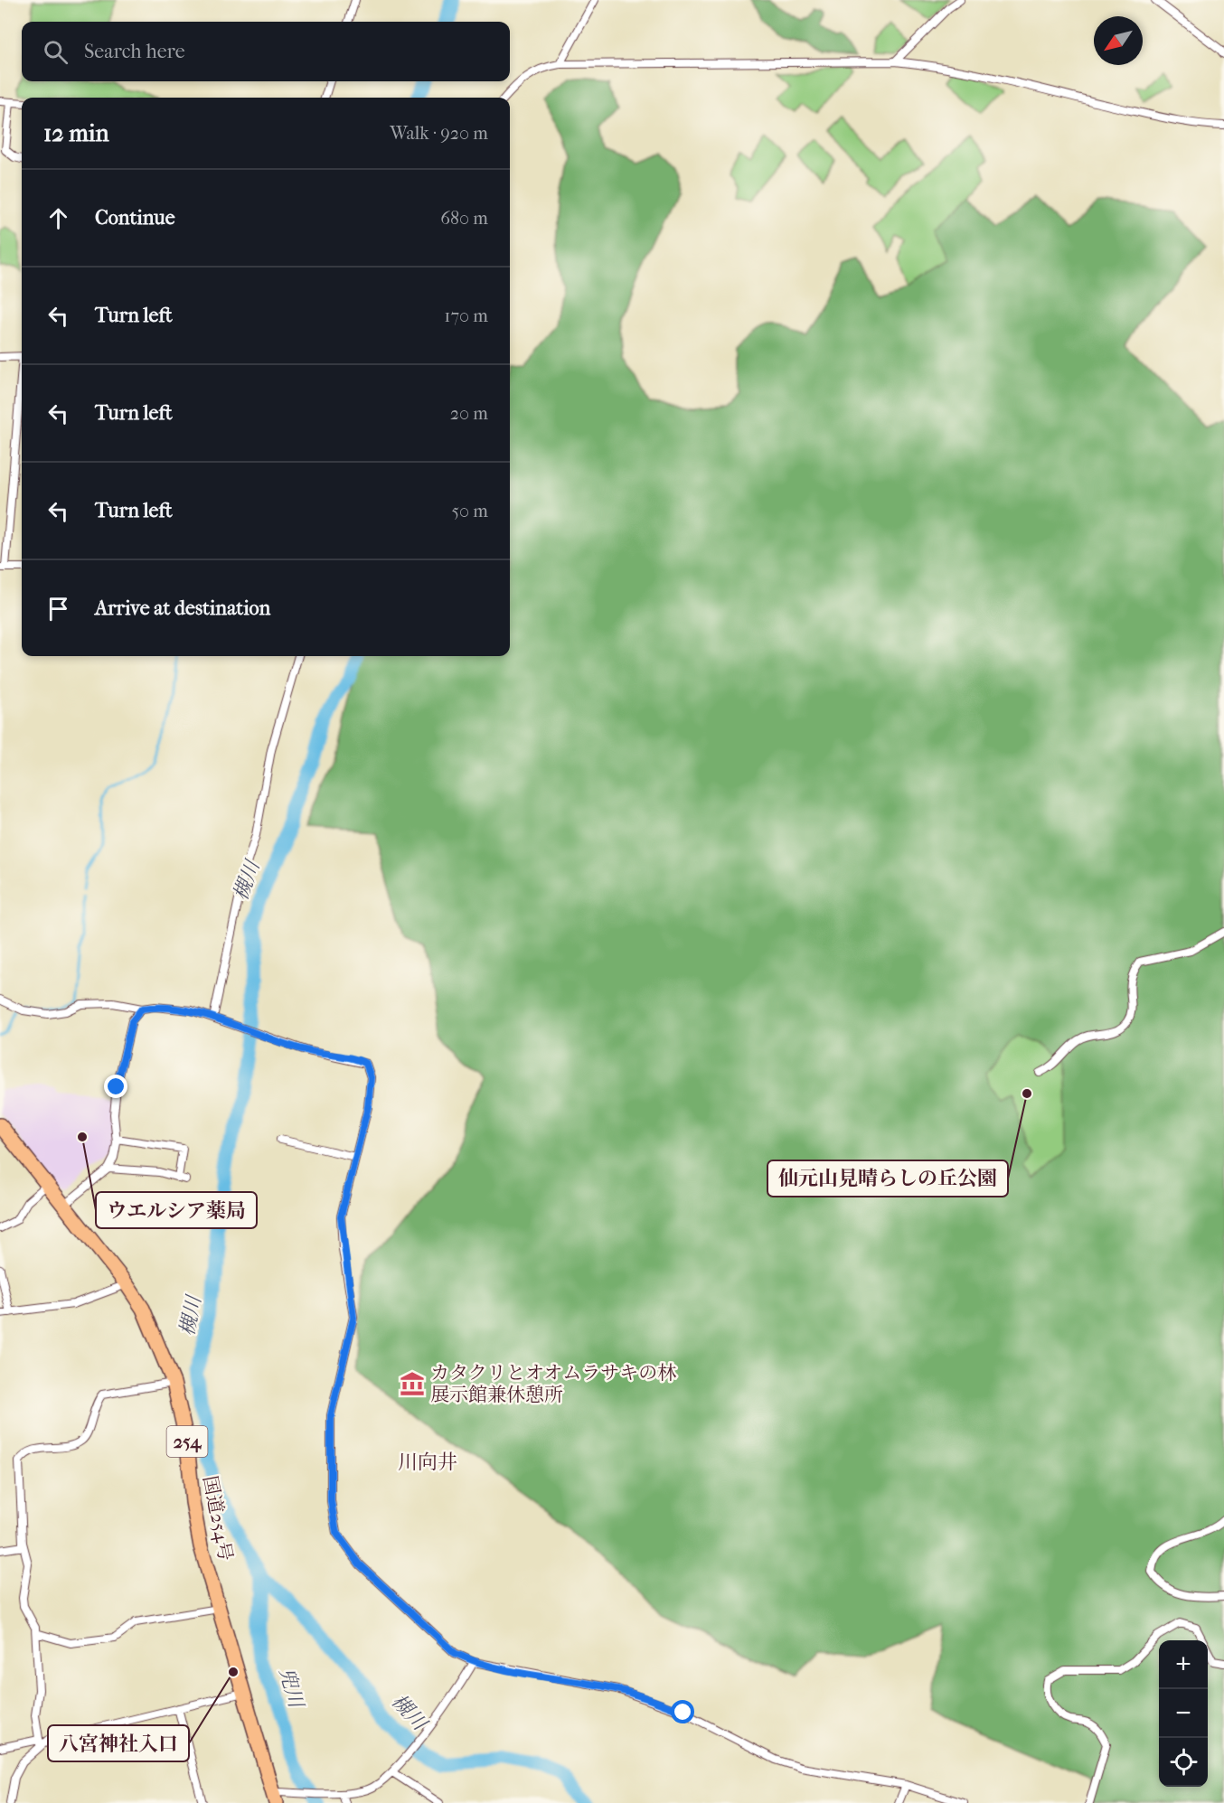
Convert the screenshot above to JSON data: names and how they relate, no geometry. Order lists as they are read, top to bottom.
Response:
{
  "streets": {
    "highway": ["254", "国道254号"]
  },
  "districts": ["川向井"],
  "water": ["槻川", "兜川"],
  "places": {
    "other": ["仙元山見晴らしの丘公園", "ウエルシア薬局", "八宮神社入口"],
    "museum": ["カタクリとオオムラサキの林 展示館兼休憩所"]
  },
  "north": "bottom left",
  "page": {
    "search": "Search here",
    "heading": ["12 min", "Walk · 920 m"],
    "list": [
      ["Continue", "680 m"],
      ["Turn left", "170 m"],
      ["Turn left", "20 m"],
      ["Turn left", "50 m"],
      "Arrive at destination"
    ],
    "map_buttons": ["+", "−"]
  }
}
